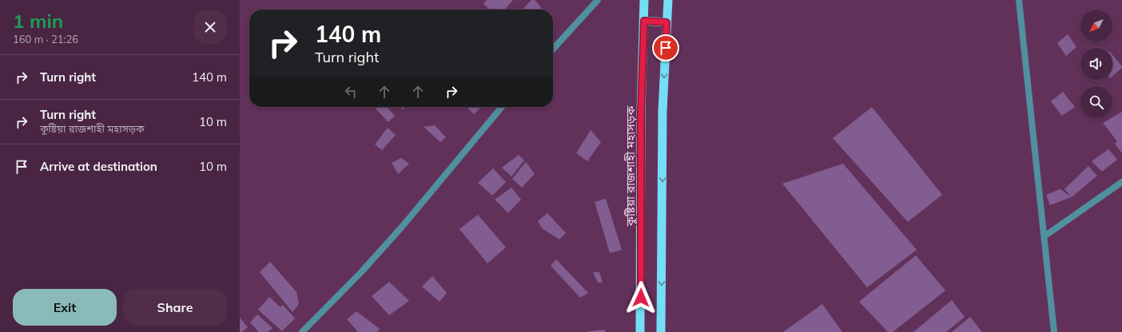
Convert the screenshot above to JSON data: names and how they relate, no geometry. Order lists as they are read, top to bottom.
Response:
{
  "streets": {
    "highway": ["কুষ্টিয়া রাজশাহী মহাসড়ক"]
  },
  "north": "bottom left",
  "page": {
    "heading": ["1 min", "160 m · 21:26"],
    "turn": ["140 m", "Turn right"],
    "list": [
      {
        "name": "Turn right",
        "value": "140 m"
      },
      {
        "name": "Turn right",
        "note": "কুষ্টিয়া রাজশাহী মহাসড়ক",
        "value": "10 m"
      },
      {
        "name": "Arrive at destination",
        "value": "10 m"
      }
    ],
    "buttons": ["Exit", "Share"]
  }
}
